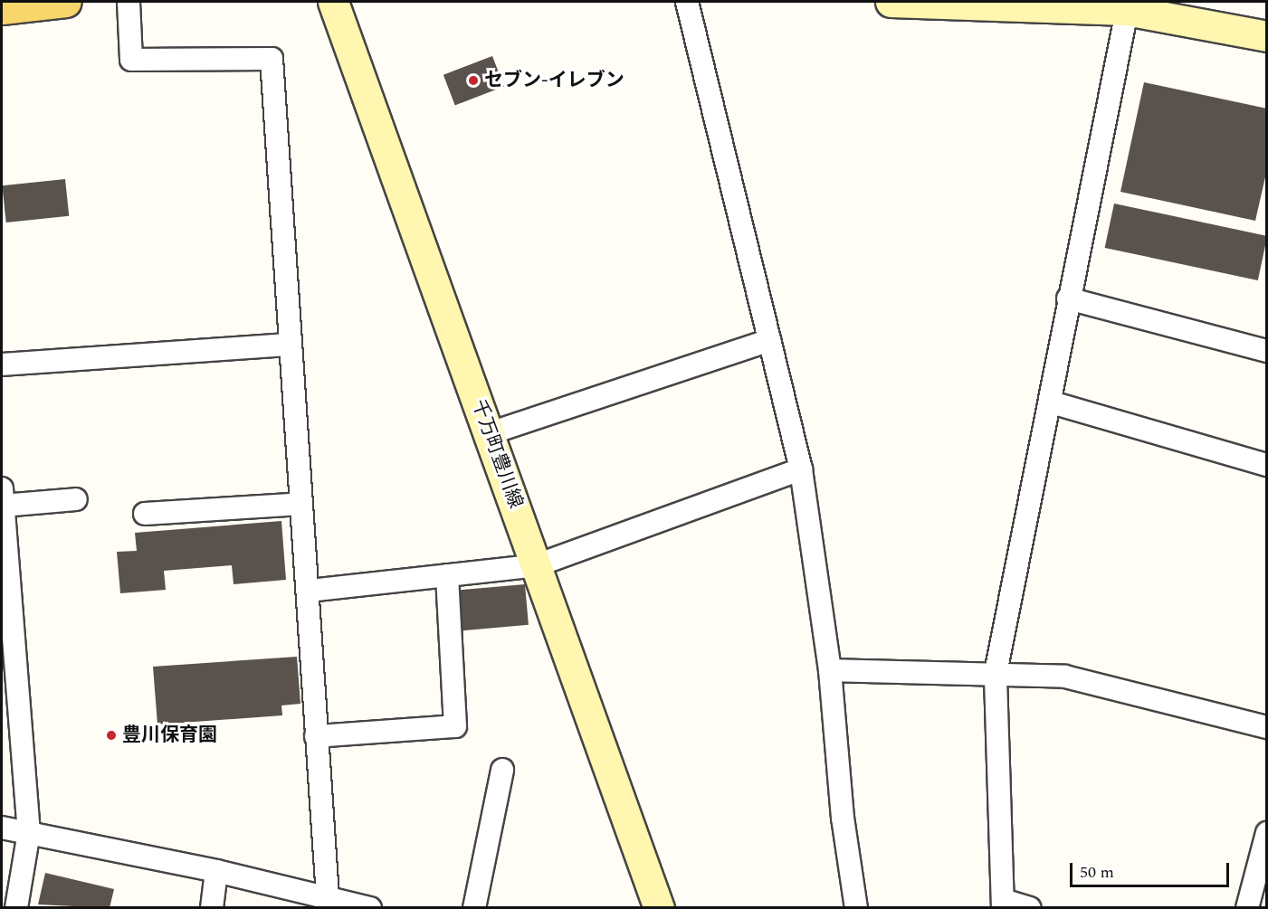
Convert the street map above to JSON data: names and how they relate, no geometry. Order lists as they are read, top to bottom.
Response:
{
  "streets": {
    "main road": ["千万町豊川線"]
  },
  "places": ["セブン-イレブン", "豊川保育園"],
  "scale_bar": "50 m"
}
